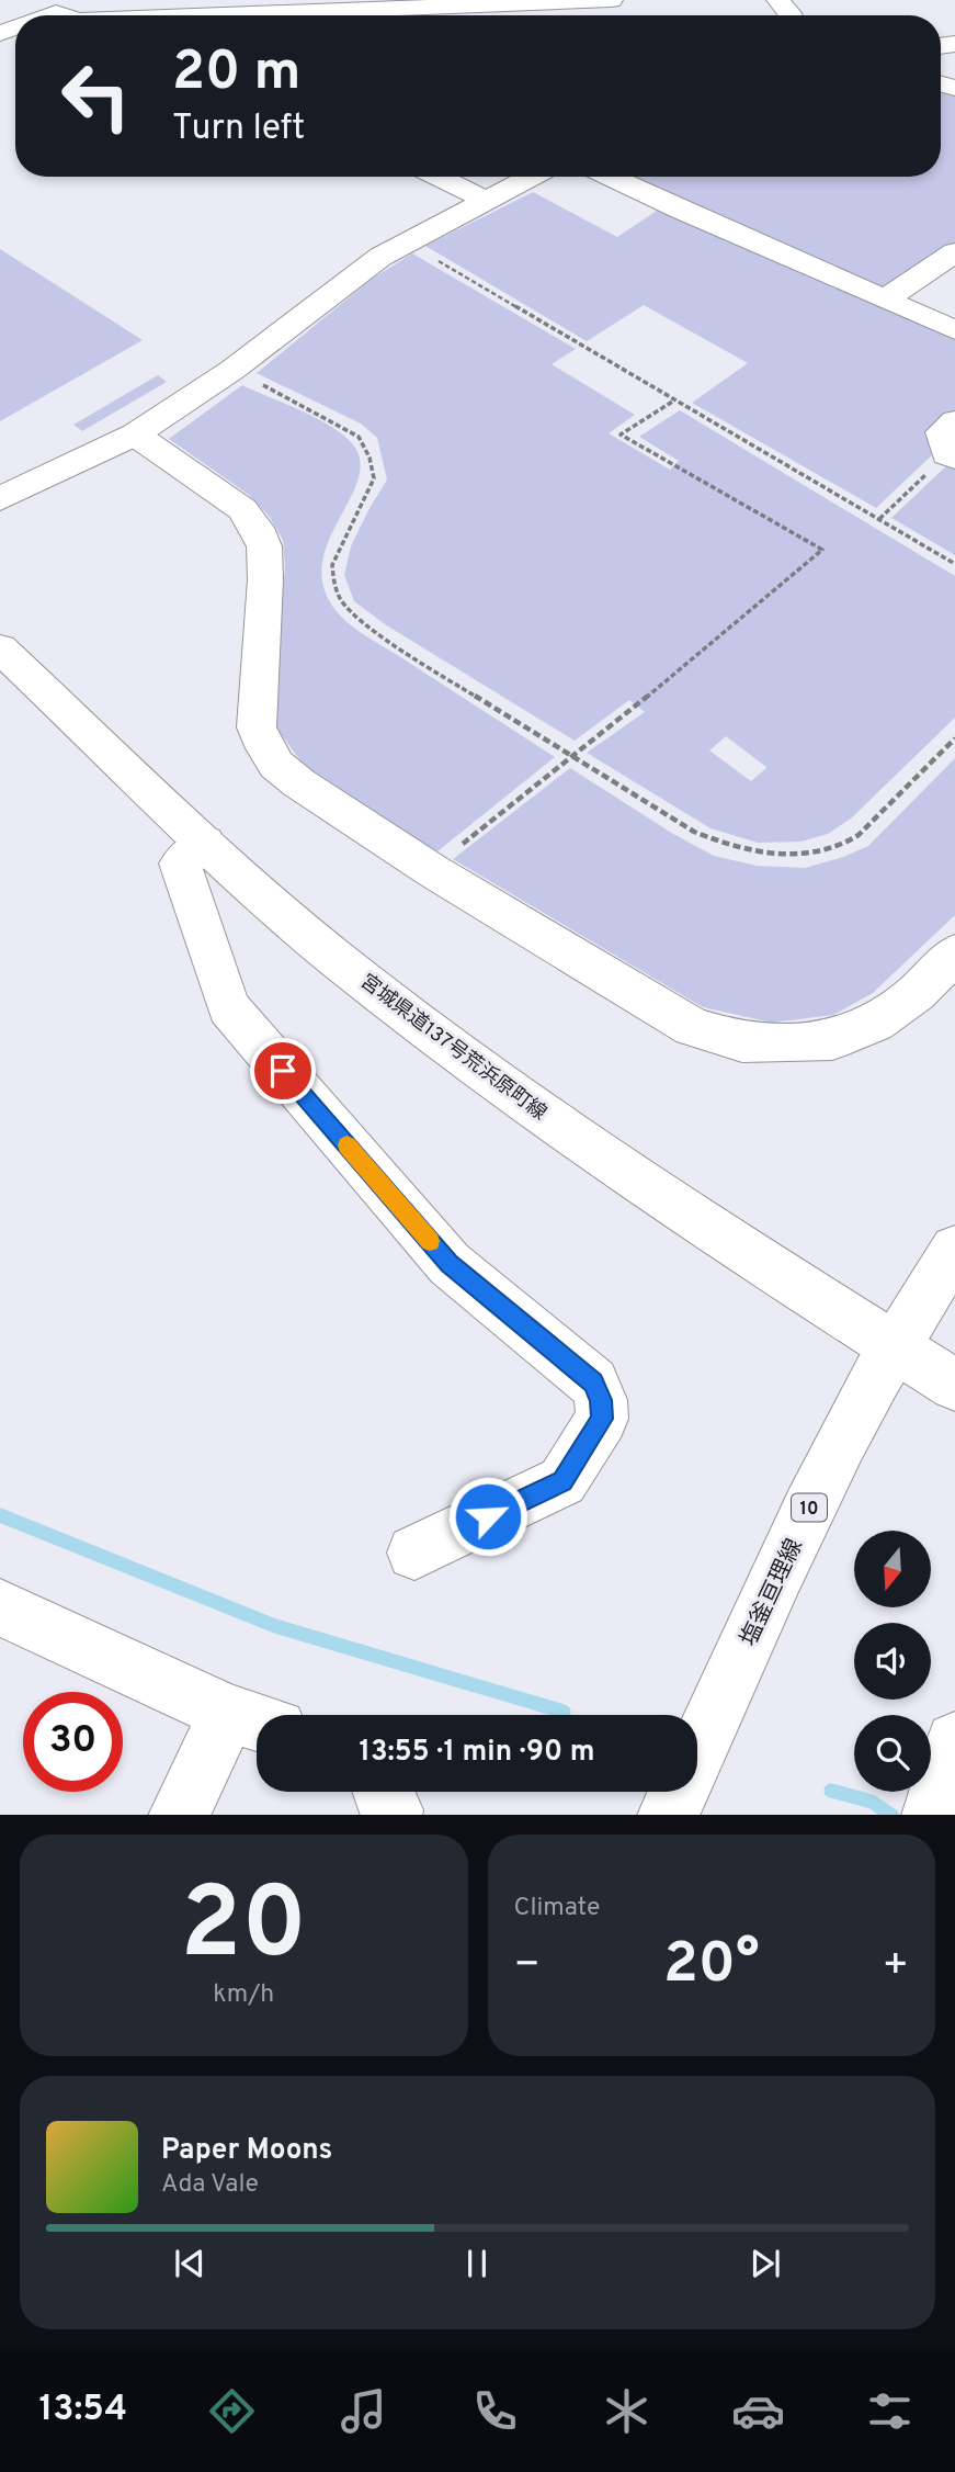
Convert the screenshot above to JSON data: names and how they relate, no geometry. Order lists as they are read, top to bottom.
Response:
{
  "streets": {
    "street": ["宮城県道137号荒浜原町線", "10", "塩釜亘理線"]
  },
  "crossings": [
    ["宮城県道137号荒浜原町線", "塩釜亘理線"]
  ],
  "north": "bottom",
  "page": {
    "turn": ["20 m", "Turn left"],
    "limit": "30",
    "trip": "13:55 · 1 min · 90 m",
    "tile": [
      ["20", "km/h"],
      "Climate"
    ],
    "heat": ["−", "20°", "+"],
    "song": ["Paper Moons", "Ada Vale"],
    "tabs": "13:54"
  }
}
